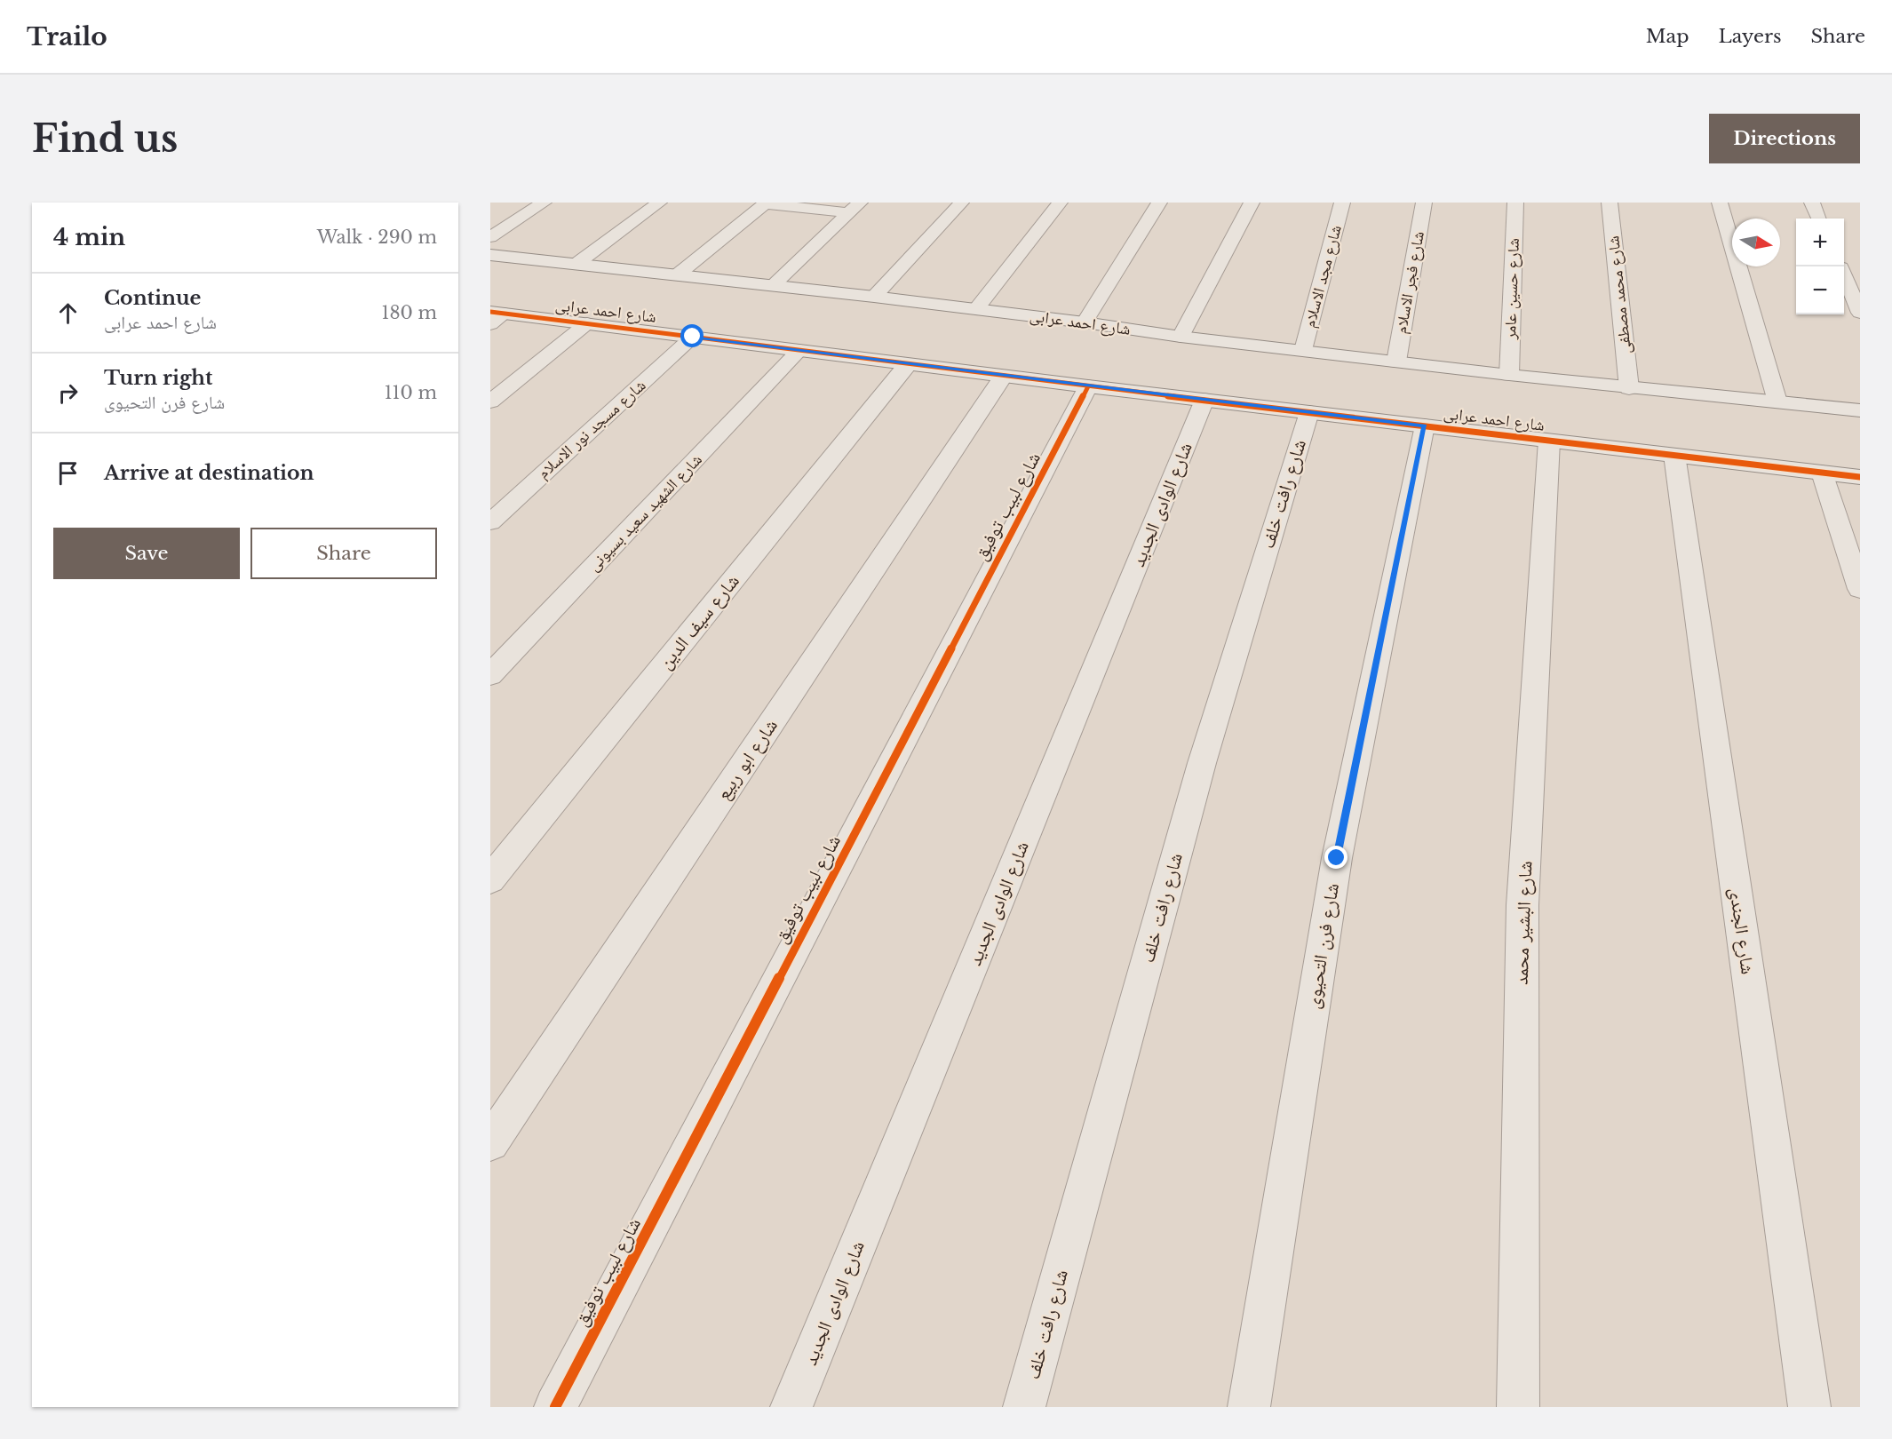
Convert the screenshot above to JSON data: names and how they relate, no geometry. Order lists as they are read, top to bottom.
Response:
{
  "streets": {
    "street": [
      "شارع مجد الاسلام",
      "شارع فجر الاسلام",
      "شارع حسين عامر",
      "شارع محمد مصطفى",
      "شارع احمد عرابى",
      "شارع مسجد نور الاسلام",
      "شارع رافت خلف",
      "شارع الوادى الجديد",
      "شارع لبيب توفيق",
      "شارع الشهيد سعيد بسيونى",
      "شارع سيف الدين",
      "شارع ابو ربيع",
      "شارع البشير محمد",
      "شارع الجندى",
      "شارع فرن التحيوى"
    ]
  },
  "crossings": [
    ["شارع مجد الاسلام", "شارع احمد عرابى"],
    ["شارع فجر الاسلام", "شارع احمد عرابى"],
    ["شارع حسين عامر", "شارع احمد عرابى"],
    ["شارع محمد مصطفى", "شارع احمد عرابى"],
    ["شارع احمد عرابى", "شارع مسجد نور الاسلام"],
    ["شارع احمد عرابى", "شارع رافت خلف"],
    ["شارع احمد عرابى", "شارع الوادى الجديد"],
    ["شارع احمد عرابى", "شارع لبيب توفيق"],
    ["شارع احمد عرابى", "شارع الشهيد سعيد بسيونى"],
    ["شارع احمد عرابى", "شارع سيف الدين"],
    ["شارع احمد عرابى", "شارع ابو ربيع"],
    ["شارع احمد عرابى", "شارع البشير محمد"],
    ["شارع احمد عرابى", "شارع الجندى"],
    ["شارع احمد عرابى", "شارع فرن التحيوى"]
  ],
  "north": "right",
  "page": {
    "header": "Trailo",
    "nav": ["Map", "Layers", "Share"],
    "buttons": [
      "Directions",
      ["Save", "Share"]
    ],
    "title": "Find us",
    "heading": ["4 min", "Walk · 290 m"],
    "map_buttons": ["+", "−"],
    "list": [
      ["Continue", "شارع احمد عرابى", "180 m"],
      ["Turn right", "شارع فرن التحيوى", "110 m"],
      "Arrive at destination"
    ]
  }
}
